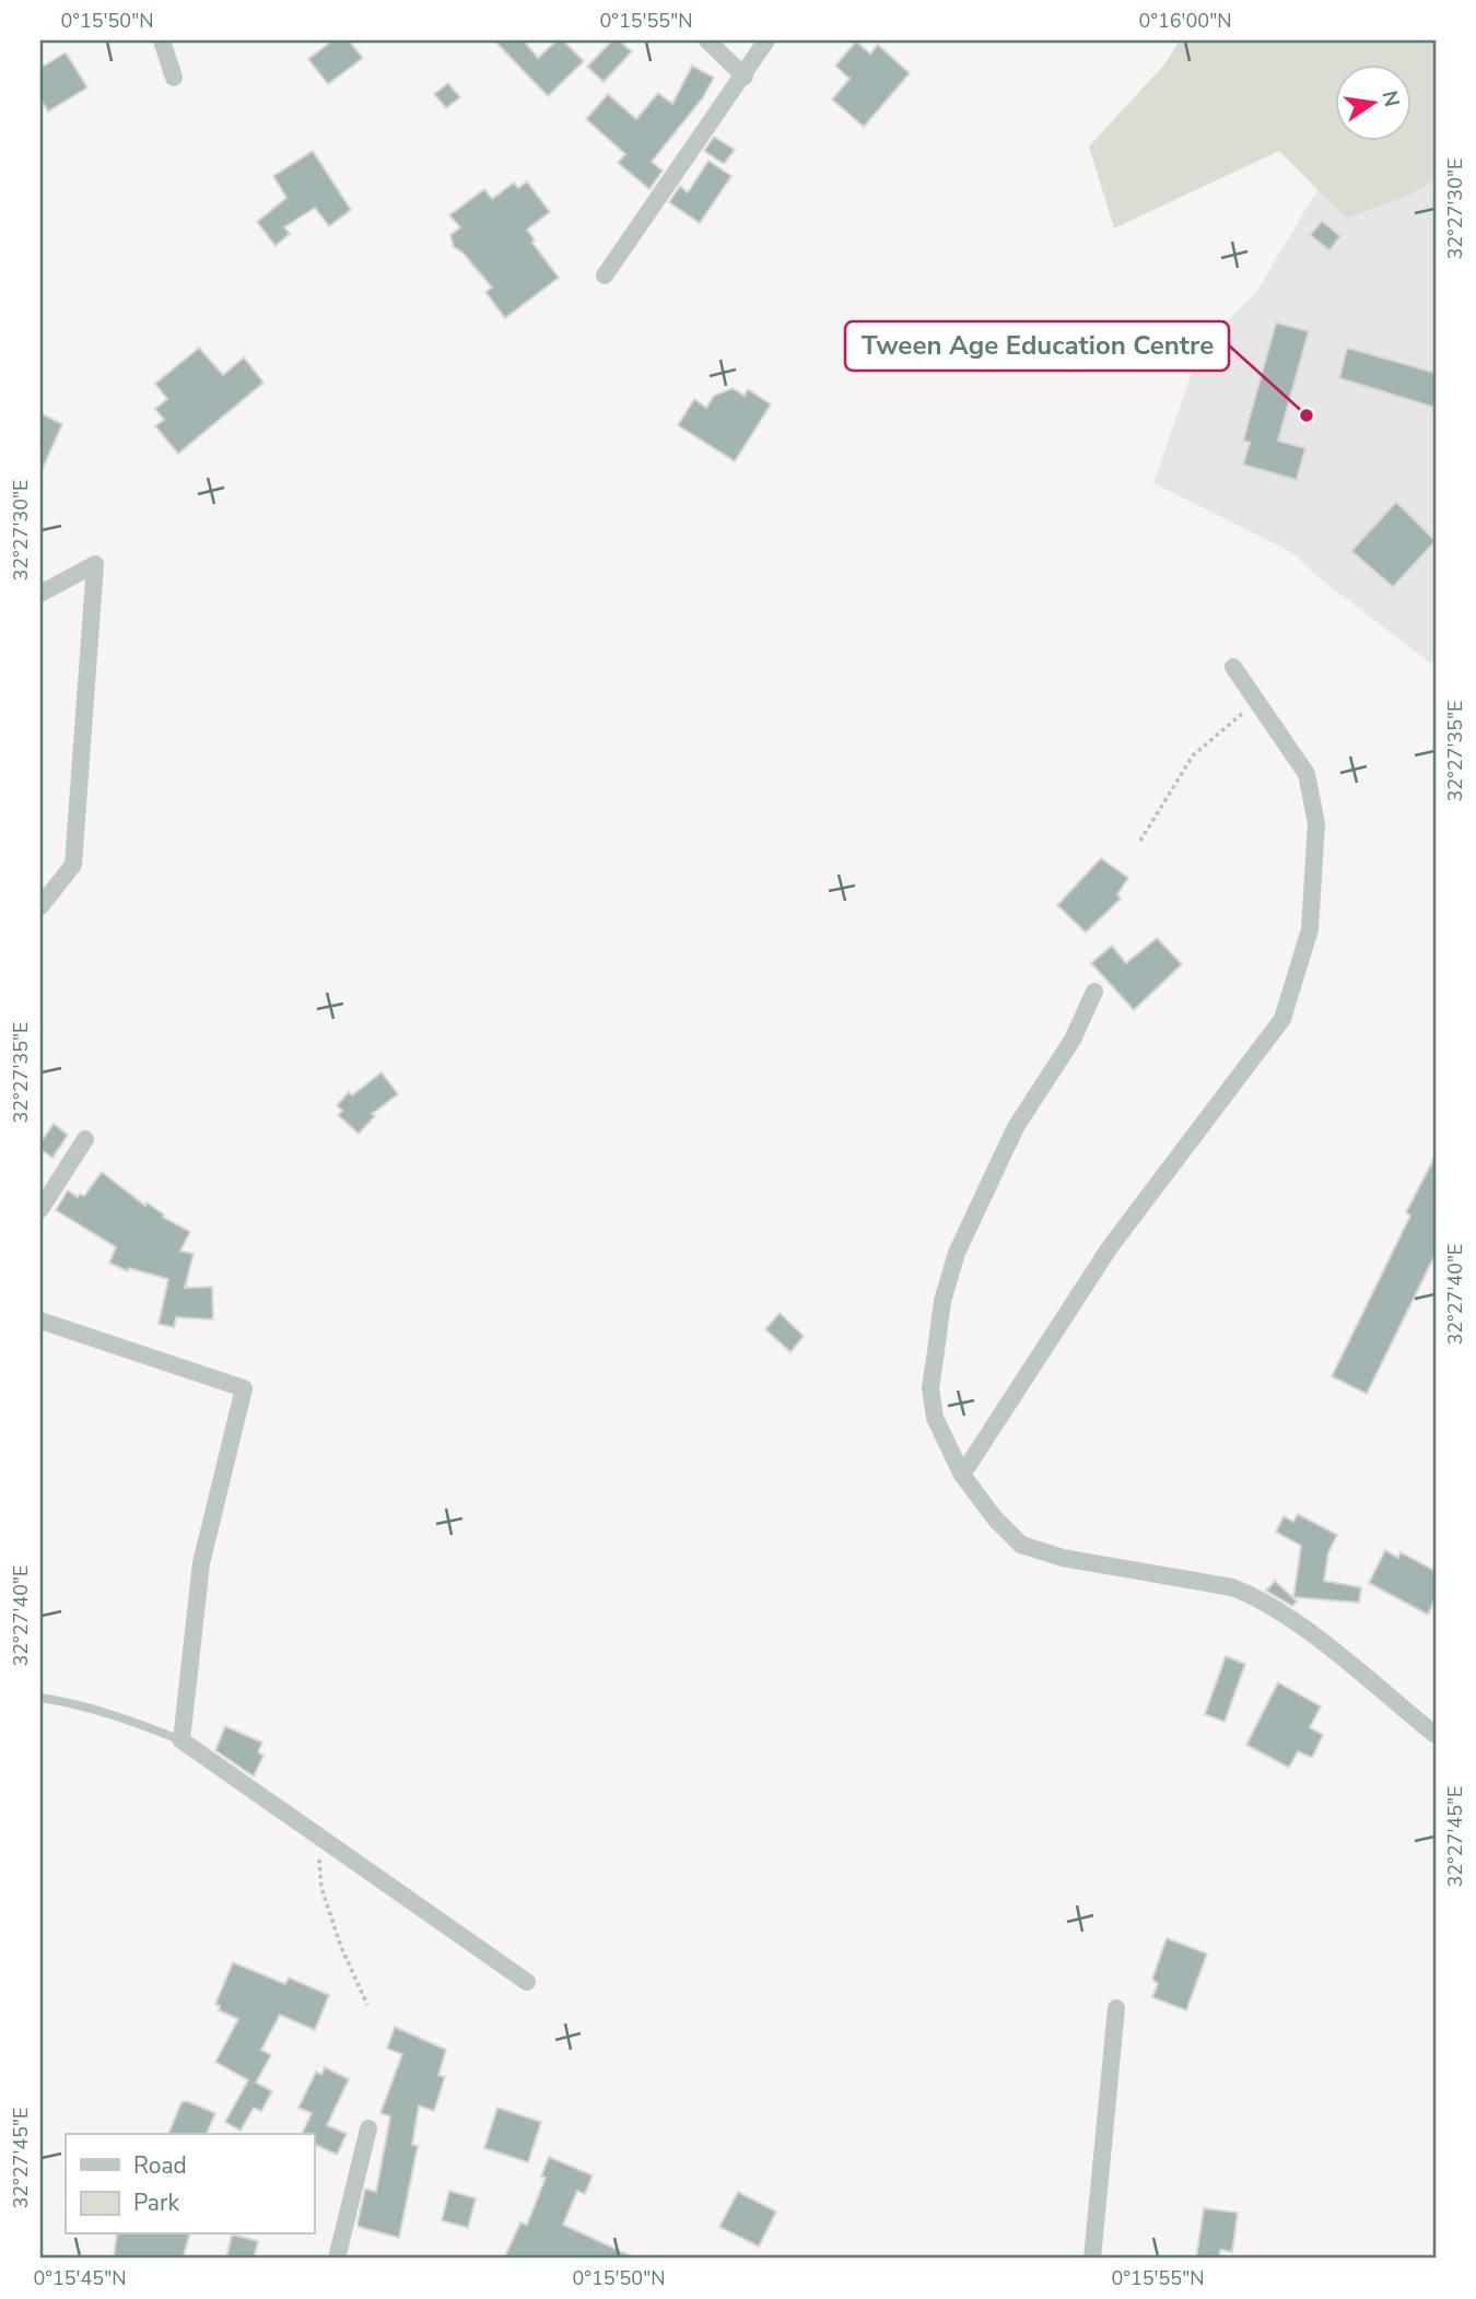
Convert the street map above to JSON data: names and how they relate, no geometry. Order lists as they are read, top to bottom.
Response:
{
  "places": ["Tween Age Education Centre"],
  "legend": ["Road", "Park"],
  "north": "right",
  "coordinates": [
    "0°15'50\"N",
    "0°15'55\"N",
    "0°16'00\"N",
    "32°27'30\"E",
    "32°27'35\"E",
    "32°27'40\"E",
    "32°27'45\"E",
    "0°15'45\"N"
  ]
}
